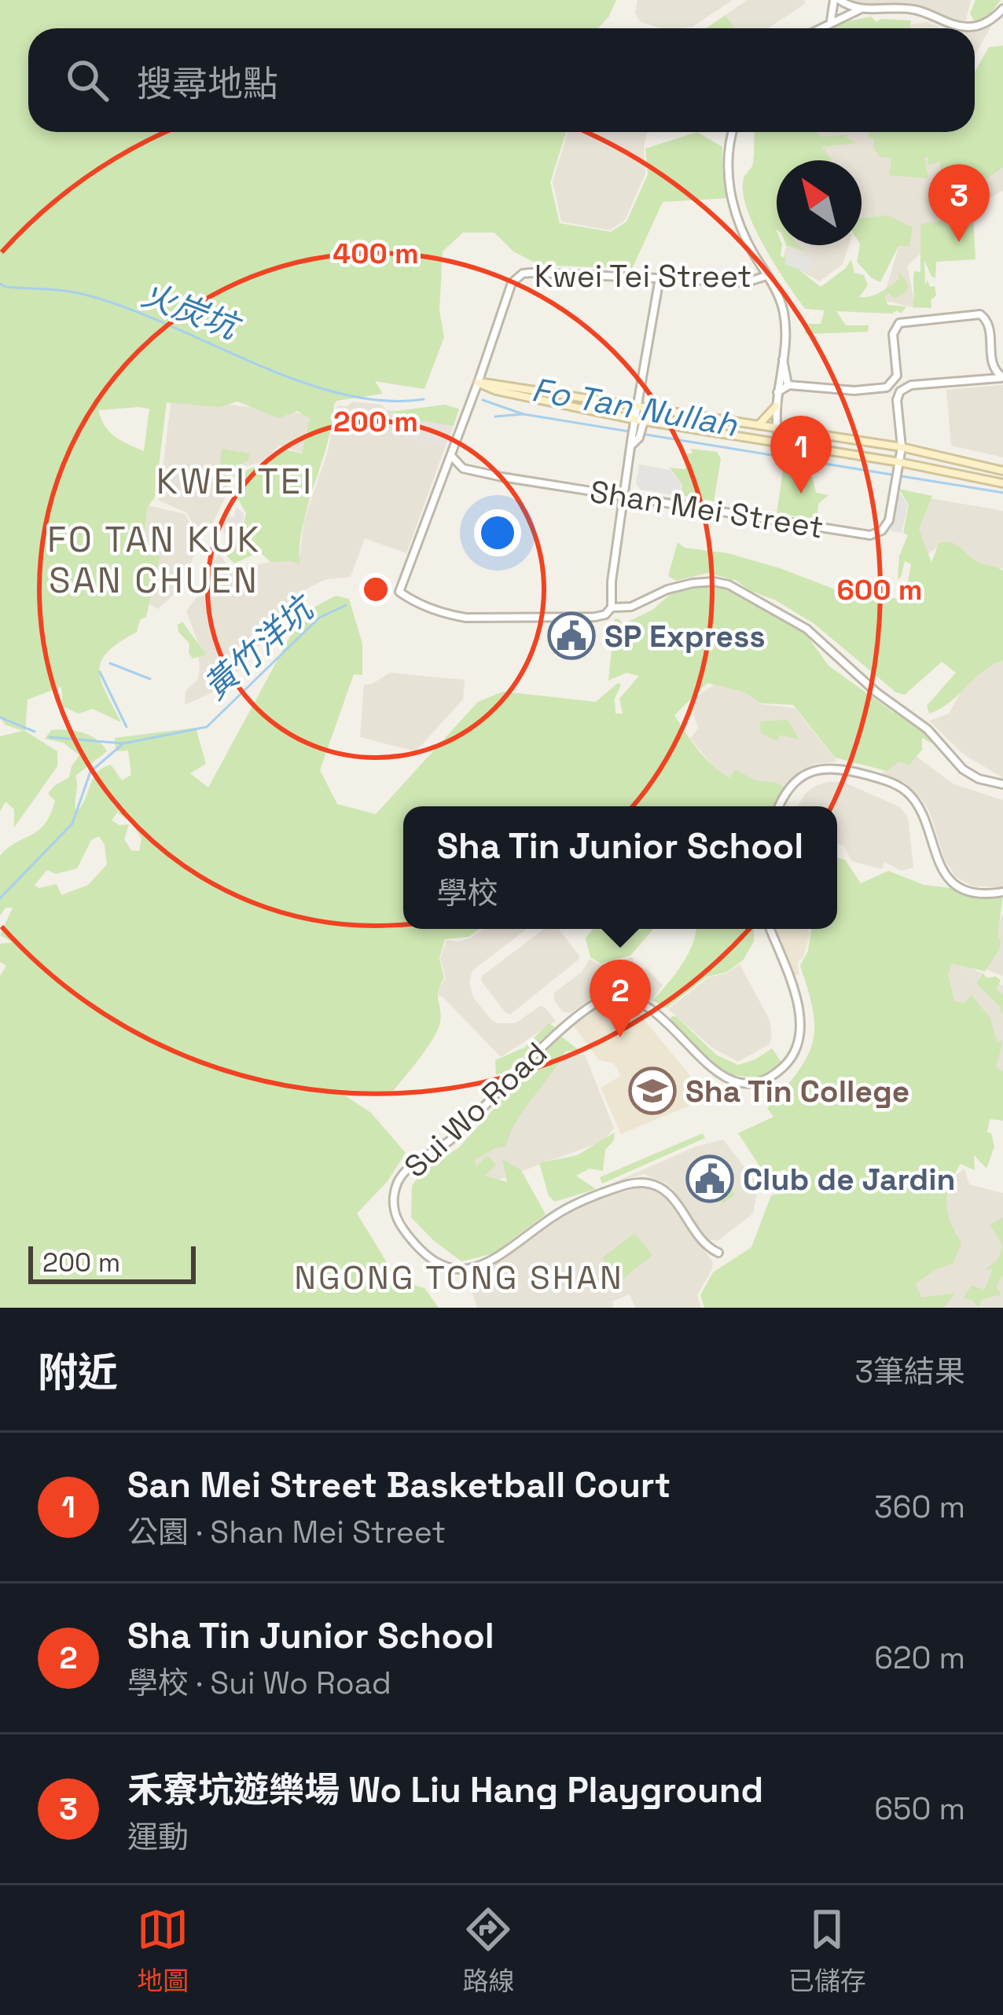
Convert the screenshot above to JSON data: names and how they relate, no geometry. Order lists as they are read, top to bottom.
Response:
{
  "streets": {
    "street": ["Kwei Tei Street", "Shan Mei Street", "Sui Wo Road"]
  },
  "crossings": [
    ["Kwei Tei Street", "Shan Mei Street"]
  ],
  "districts": ["KWEI TEI", "FO TAN KUK SAN CHUEN", "NGONG TONG SHAN"],
  "water": ["火炭坑", "Fo Tan Nullah", "黃竹洋坑"],
  "places": {
    "public building": ["SP Express", "Club de Jardin"],
    "school or university": ["Sha Tin College"]
  },
  "scale_bar": "200 m",
  "north": "top left",
  "page": {
    "search": "搜尋地點",
    "pins": ["3", "1", "2"],
    "popup": ["Sha Tin Junior School", "學校"],
    "scale": "200 m",
    "heading": ["附近", "3筆結果"],
    "list": [
      {
        "mark": "1",
        "name": "San Mei Street Basketball Court",
        "note": "公園 · Shan Mei Street",
        "value": "360 m"
      },
      {
        "mark": "2",
        "name": "Sha Tin Junior School",
        "note": "學校 · Sui Wo Road",
        "value": "620 m"
      },
      {
        "mark": "3",
        "name": "禾寮坑遊樂場 Wo Liu Hang Playground",
        "note": "運動",
        "value": "650 m"
      }
    ],
    "nav": ["地圖", "路線", "已儲存"]
  },
  "rings": ["400 m", "200 m", "600 m"]
}
